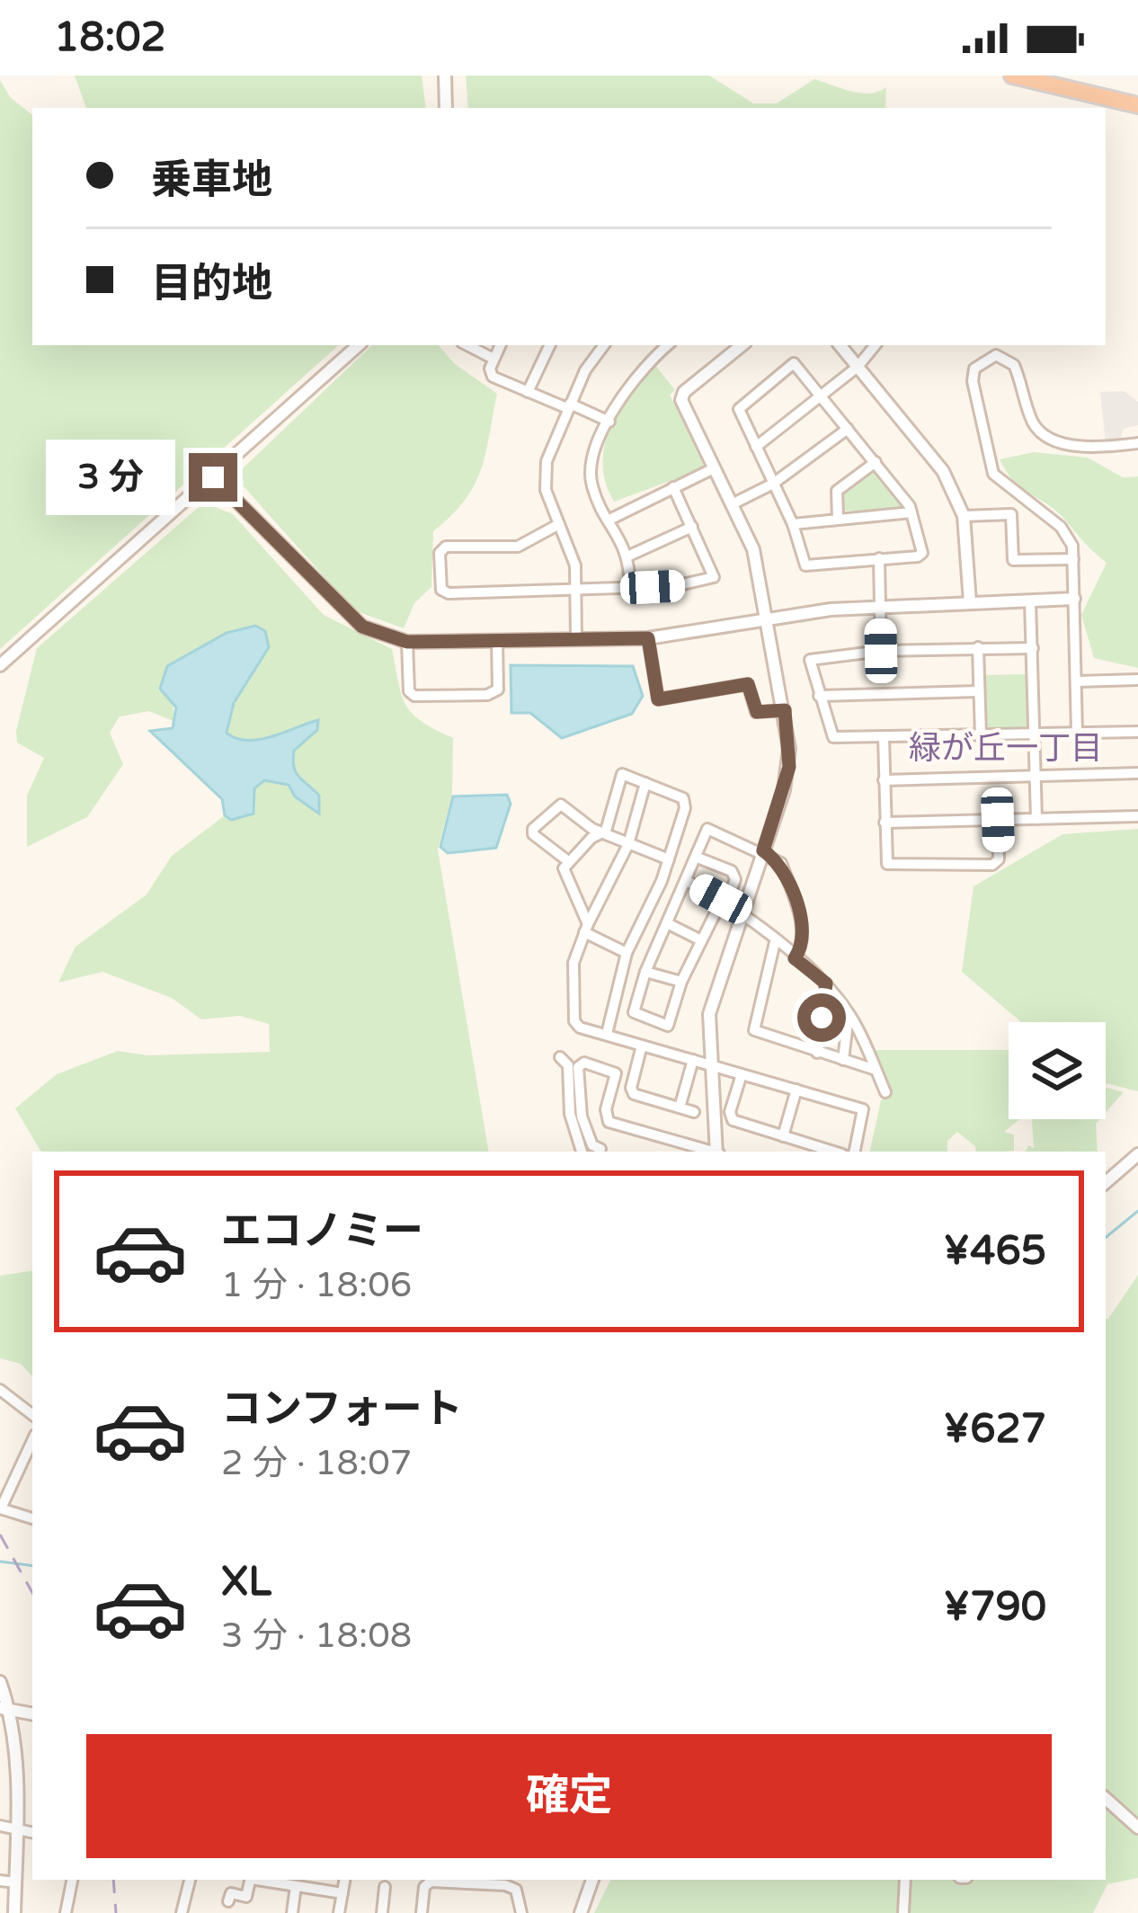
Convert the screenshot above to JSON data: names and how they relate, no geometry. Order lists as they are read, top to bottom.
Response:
{
  "districts": ["緑が丘一丁目"],
  "page": {
    "status": "18:02",
    "banner": ["乗車地", "目的地"],
    "bubble": "3 分",
    "list": [
      {
        "name": "エコノミー",
        "note": "1 分 · 18:06",
        "value": "¥465"
      },
      {
        "name": "コンフォート",
        "note": "2 分 · 18:07",
        "value": "¥627"
      },
      {
        "name": "XL",
        "note": "3 分 · 18:08",
        "value": "¥790"
      }
    ],
    "buttons": "確定"
  }
}
